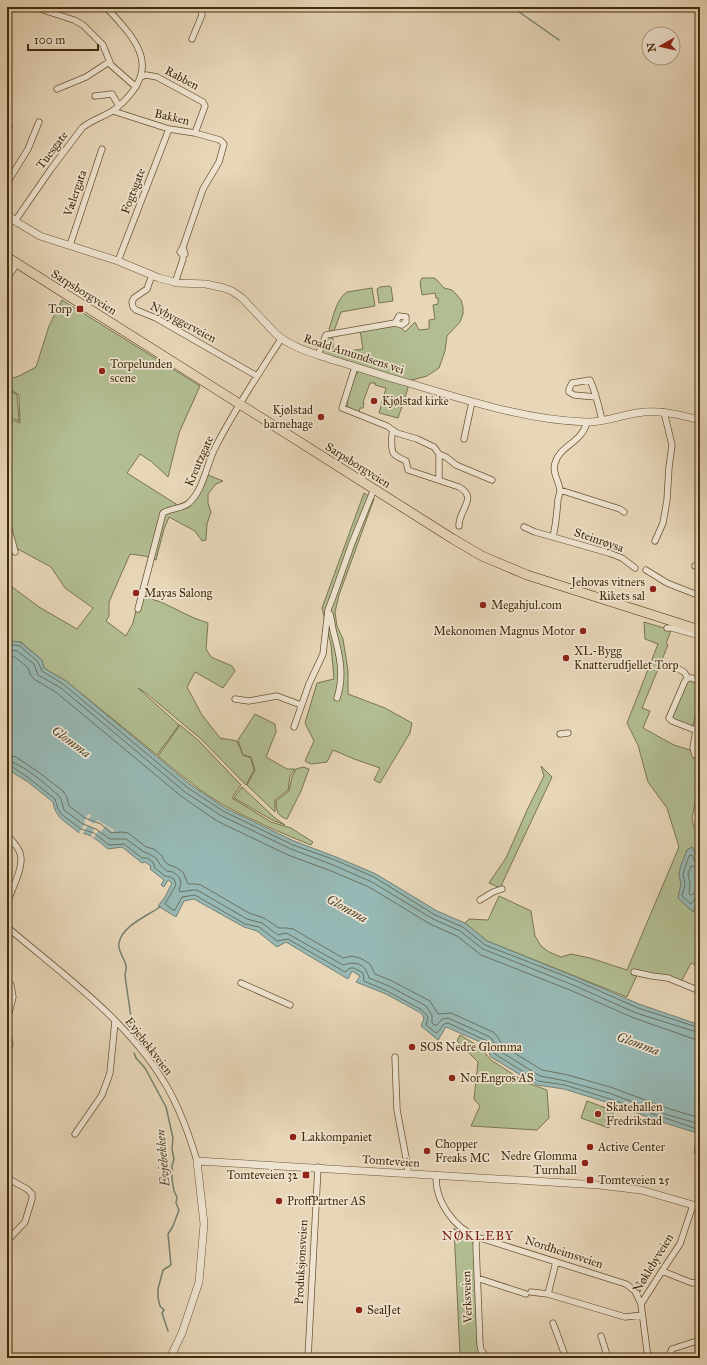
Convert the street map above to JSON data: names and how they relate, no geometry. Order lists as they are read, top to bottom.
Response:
{
  "streets": {
    "highway": ["Sarpsborgveien"],
    "street": [
      "Rabben",
      "Bakken",
      "Tuesgate",
      "Fogtsgate",
      "Vælergata",
      "Nybyggerveien",
      "Roald Amundsens vei",
      "Kreutzgate",
      "Steinrøysa",
      "Evjebekkveien",
      "Tomteveien",
      "Nordheimsveien",
      "Produksjonsveien",
      "Nøklebyveien",
      "Verksveien"
    ]
  },
  "crossings": [
    ["Rabben", "Bakken"],
    ["Rabben", "Tuesgate"],
    ["Bakken", "Tuesgate"],
    ["Bakken", "Fogtsgate"],
    ["Bakken", "Roald Amundsens vei"],
    ["Tuesgate", "Roald Amundsens vei"],
    ["Fogtsgate", "Roald Amundsens vei"],
    ["Vælergata", "Roald Amundsens vei"],
    ["Sarpsborgveien", "Kreutzgate"],
    ["Nybyggerveien", "Roald Amundsens vei"],
    ["Nybyggerveien", "Kreutzgate"],
    ["Roald Amundsens vei", "Kreutzgate"],
    ["Evjebekkveien", "Tomteveien"],
    ["Tomteveien", "Nordheimsveien"],
    ["Tomteveien", "Produksjonsveien"],
    ["Tomteveien", "Nøklebyveien"],
    ["Nordheimsveien", "Nøklebyveien"],
    ["Nordheimsveien", "Verksveien"]
  ],
  "districts": ["NØKLEBY"],
  "water": ["Glomma", "Evjebekken"],
  "places": {
    "transit": ["Torp", "Tomteveien 32", "Tomteveien 25"],
    "other": [
      "Torpelunden scene",
      "Kjølstad kirke",
      "Kjølstad barnehage",
      "Jehovas vitners Rikets sal",
      "Mayas Salong",
      "Megahjul.com",
      "Mekonomen Magnus Motor",
      "XL-Bygg Knatterudfjellet Torp",
      "SOS Nedre Glomma",
      "NorEngros AS",
      "Skatehallen Fredrikstad",
      "Lakkompaniet",
      "Active Center",
      "Chopper Freaks MC",
      "Nedre Glomma Turnhall",
      "ProffPartner AS",
      "SealJet"
    ]
  },
  "scale_bar": "100 m",
  "north": "left"
}
